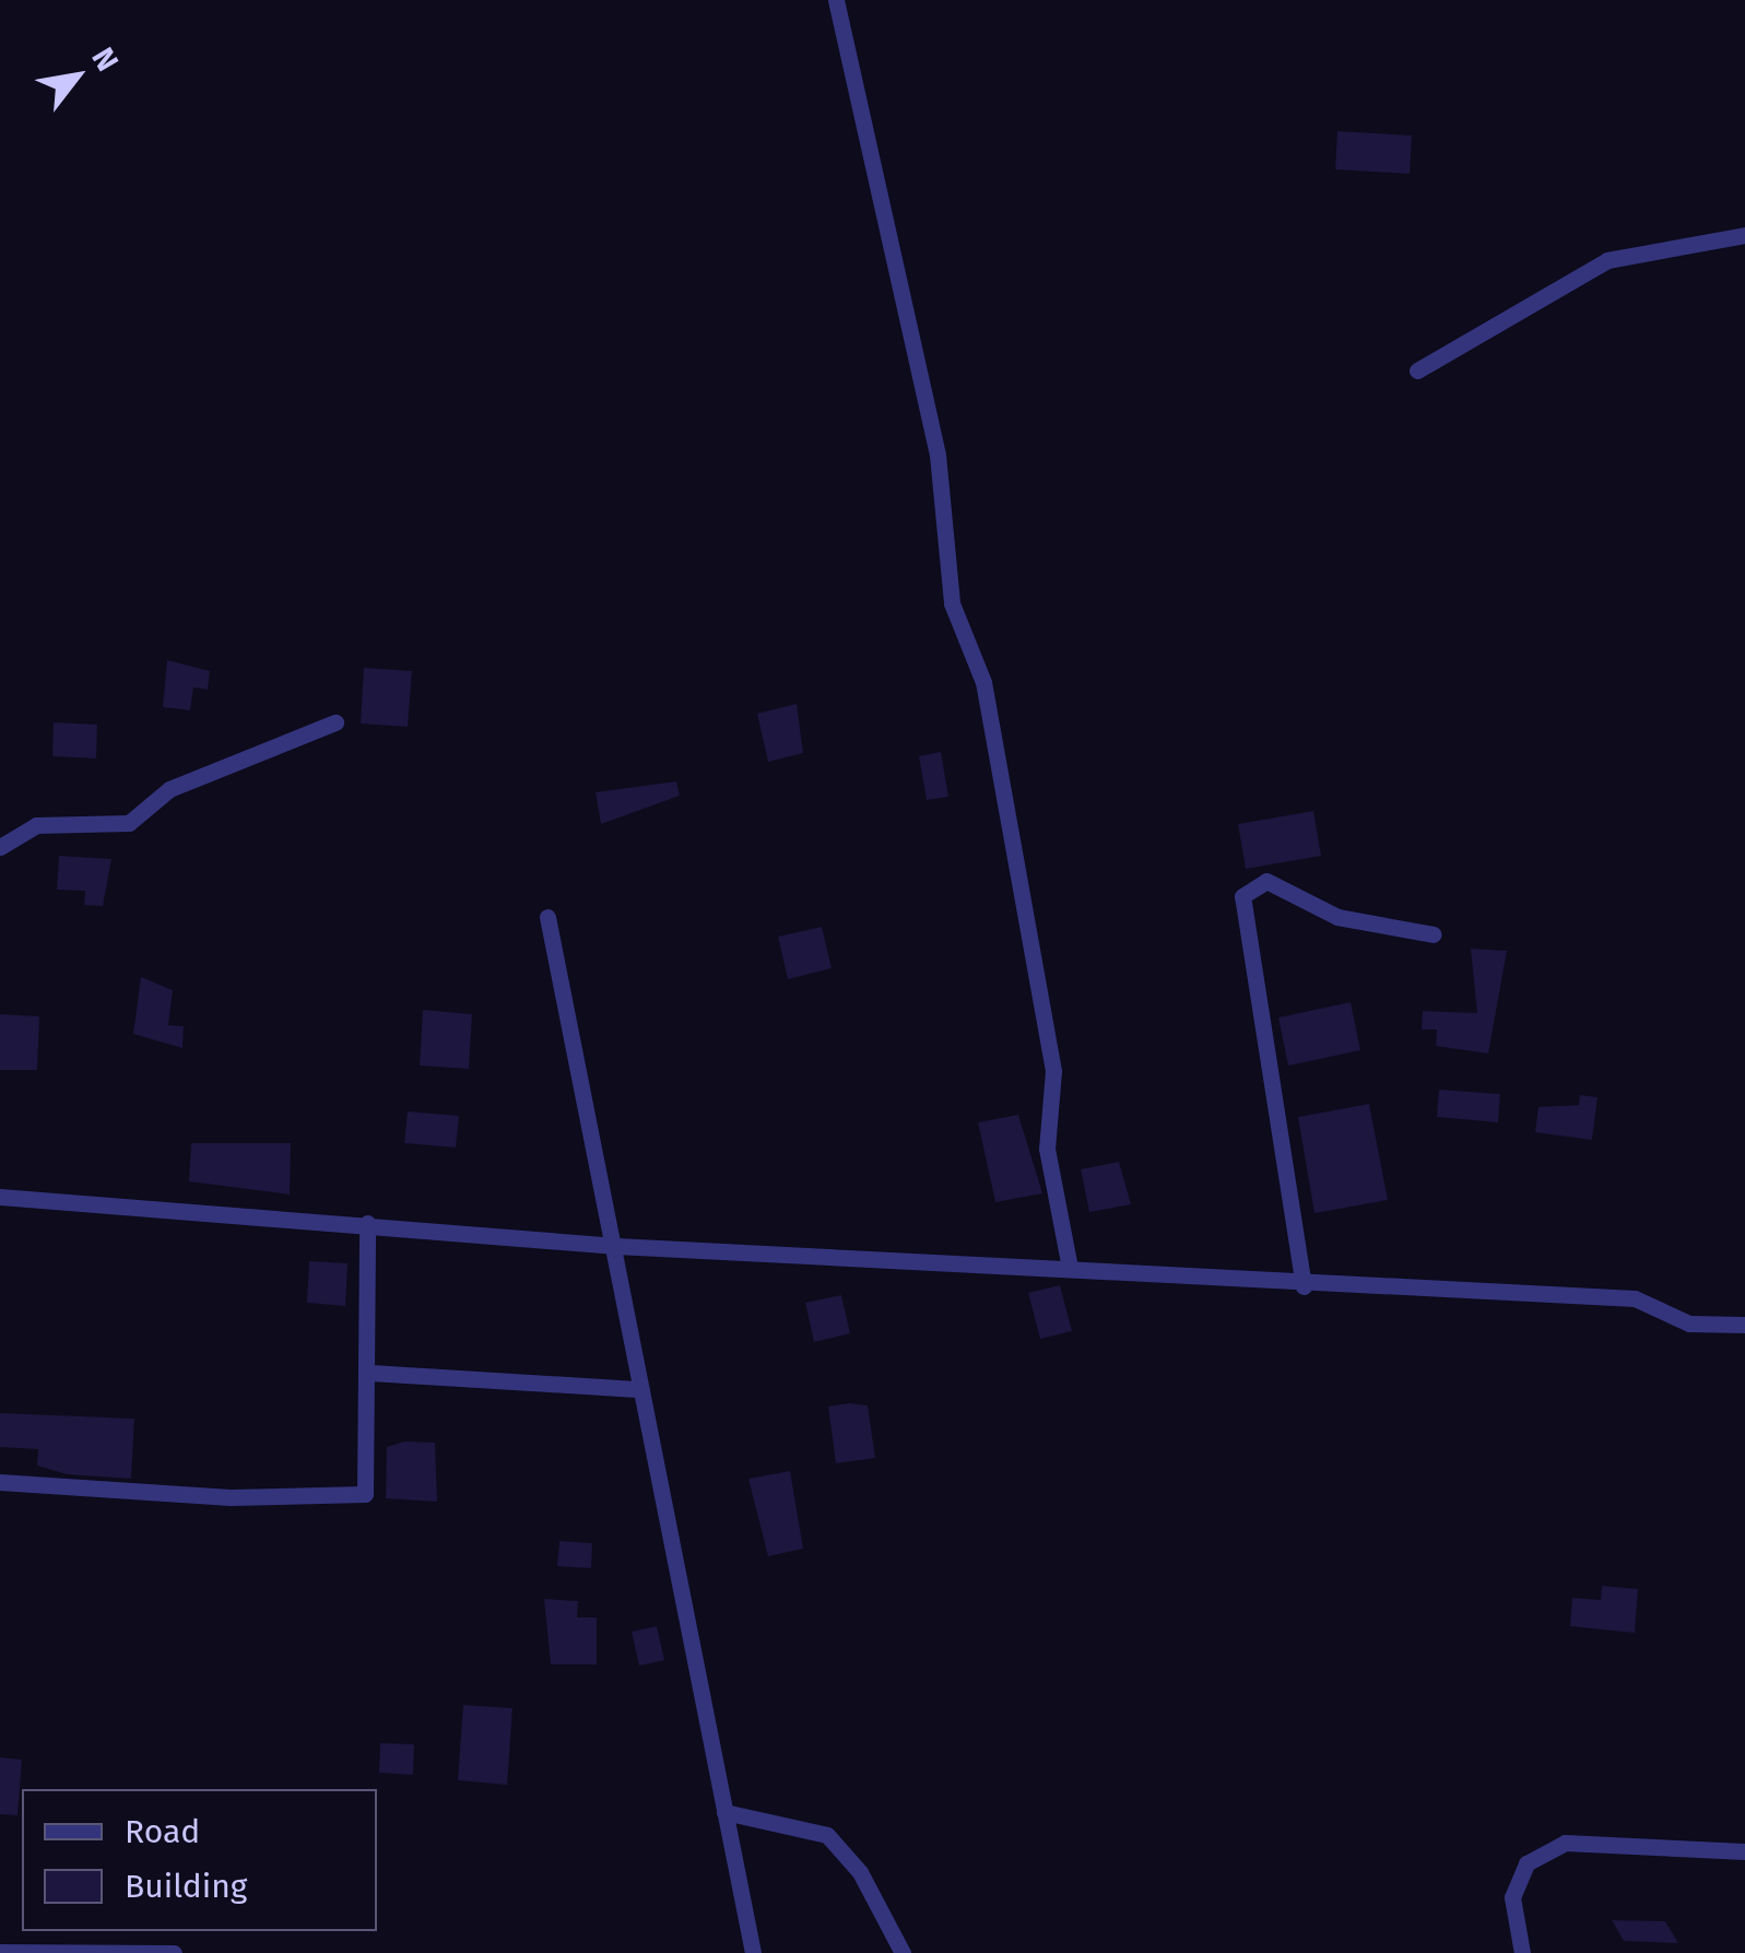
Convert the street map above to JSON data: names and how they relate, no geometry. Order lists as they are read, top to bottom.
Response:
{
  "legend": ["Road", "Building"],
  "north": "top right"
}
